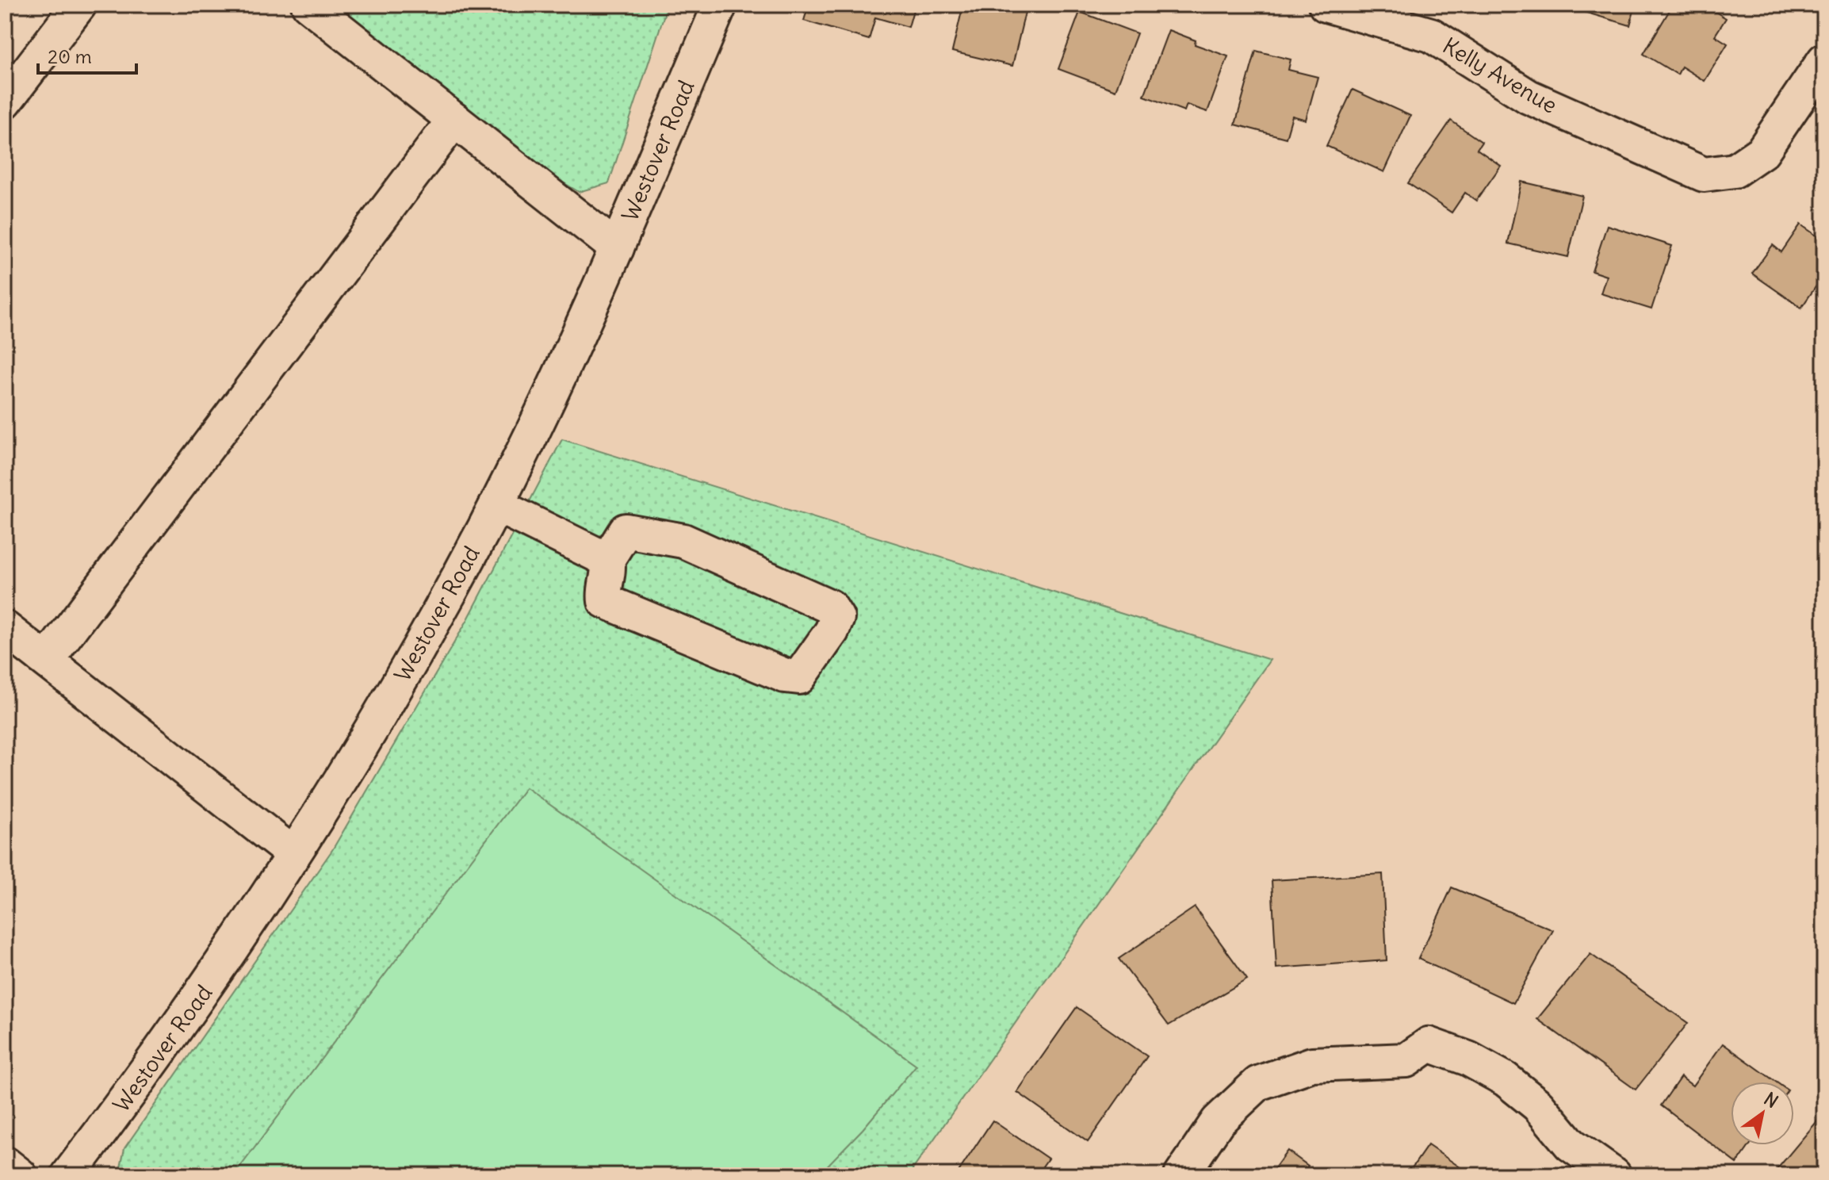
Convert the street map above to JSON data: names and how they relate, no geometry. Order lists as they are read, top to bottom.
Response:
{
  "streets": {
    "street": ["Kelly Avenue", "Westover Road"]
  },
  "scale_bar": "20 m",
  "north": "top right"
}
